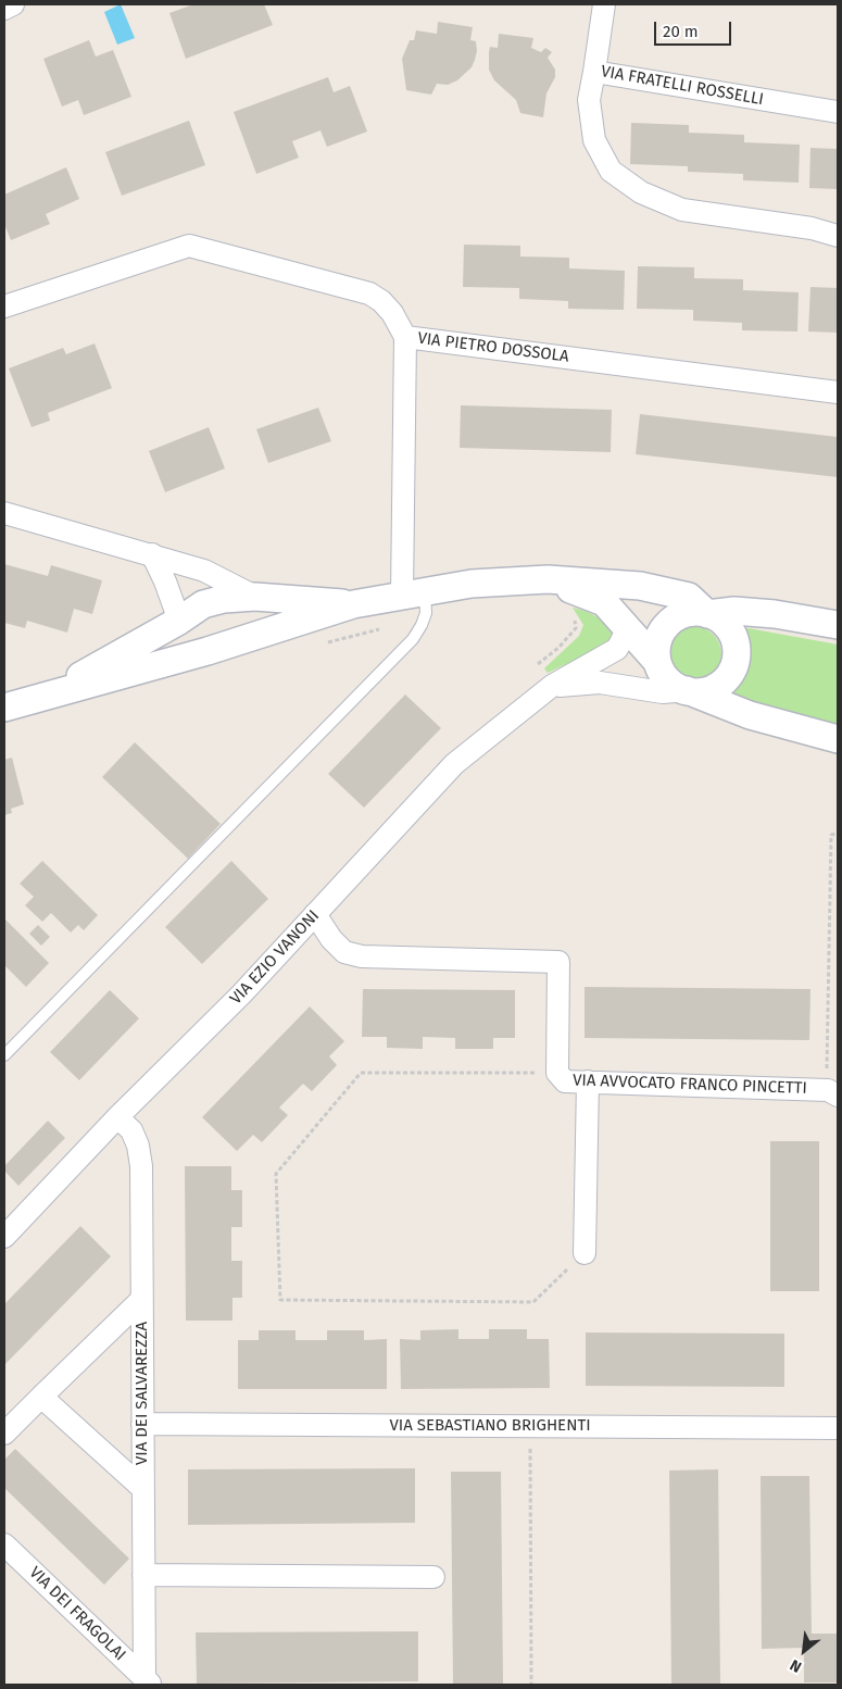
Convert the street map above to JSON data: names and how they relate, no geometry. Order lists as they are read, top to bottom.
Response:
{
  "streets": {
    "street": [
      "VIA FRATELLI ROSSELLI",
      "VIA PIETRO DOSSOLA",
      "VIA EZIO VANONI",
      "VIA AVVOCATO FRANCO PINCETTI",
      "VIA DEI SALVAREZZA",
      "VIA SEBASTIANO BRIGHENTI",
      "VIA DEI FRAGOLAI"
    ]
  },
  "crossings": [
    ["VIA EZIO VANONI", "VIA AVVOCATO FRANCO PINCETTI"],
    ["VIA EZIO VANONI", "VIA DEI SALVAREZZA"],
    ["VIA DEI SALVAREZZA", "VIA SEBASTIANO BRIGHENTI"],
    ["VIA DEI SALVAREZZA", "VIA DEI FRAGOLAI"]
  ],
  "scale_bar": "20 m",
  "north": "bottom left"
}
